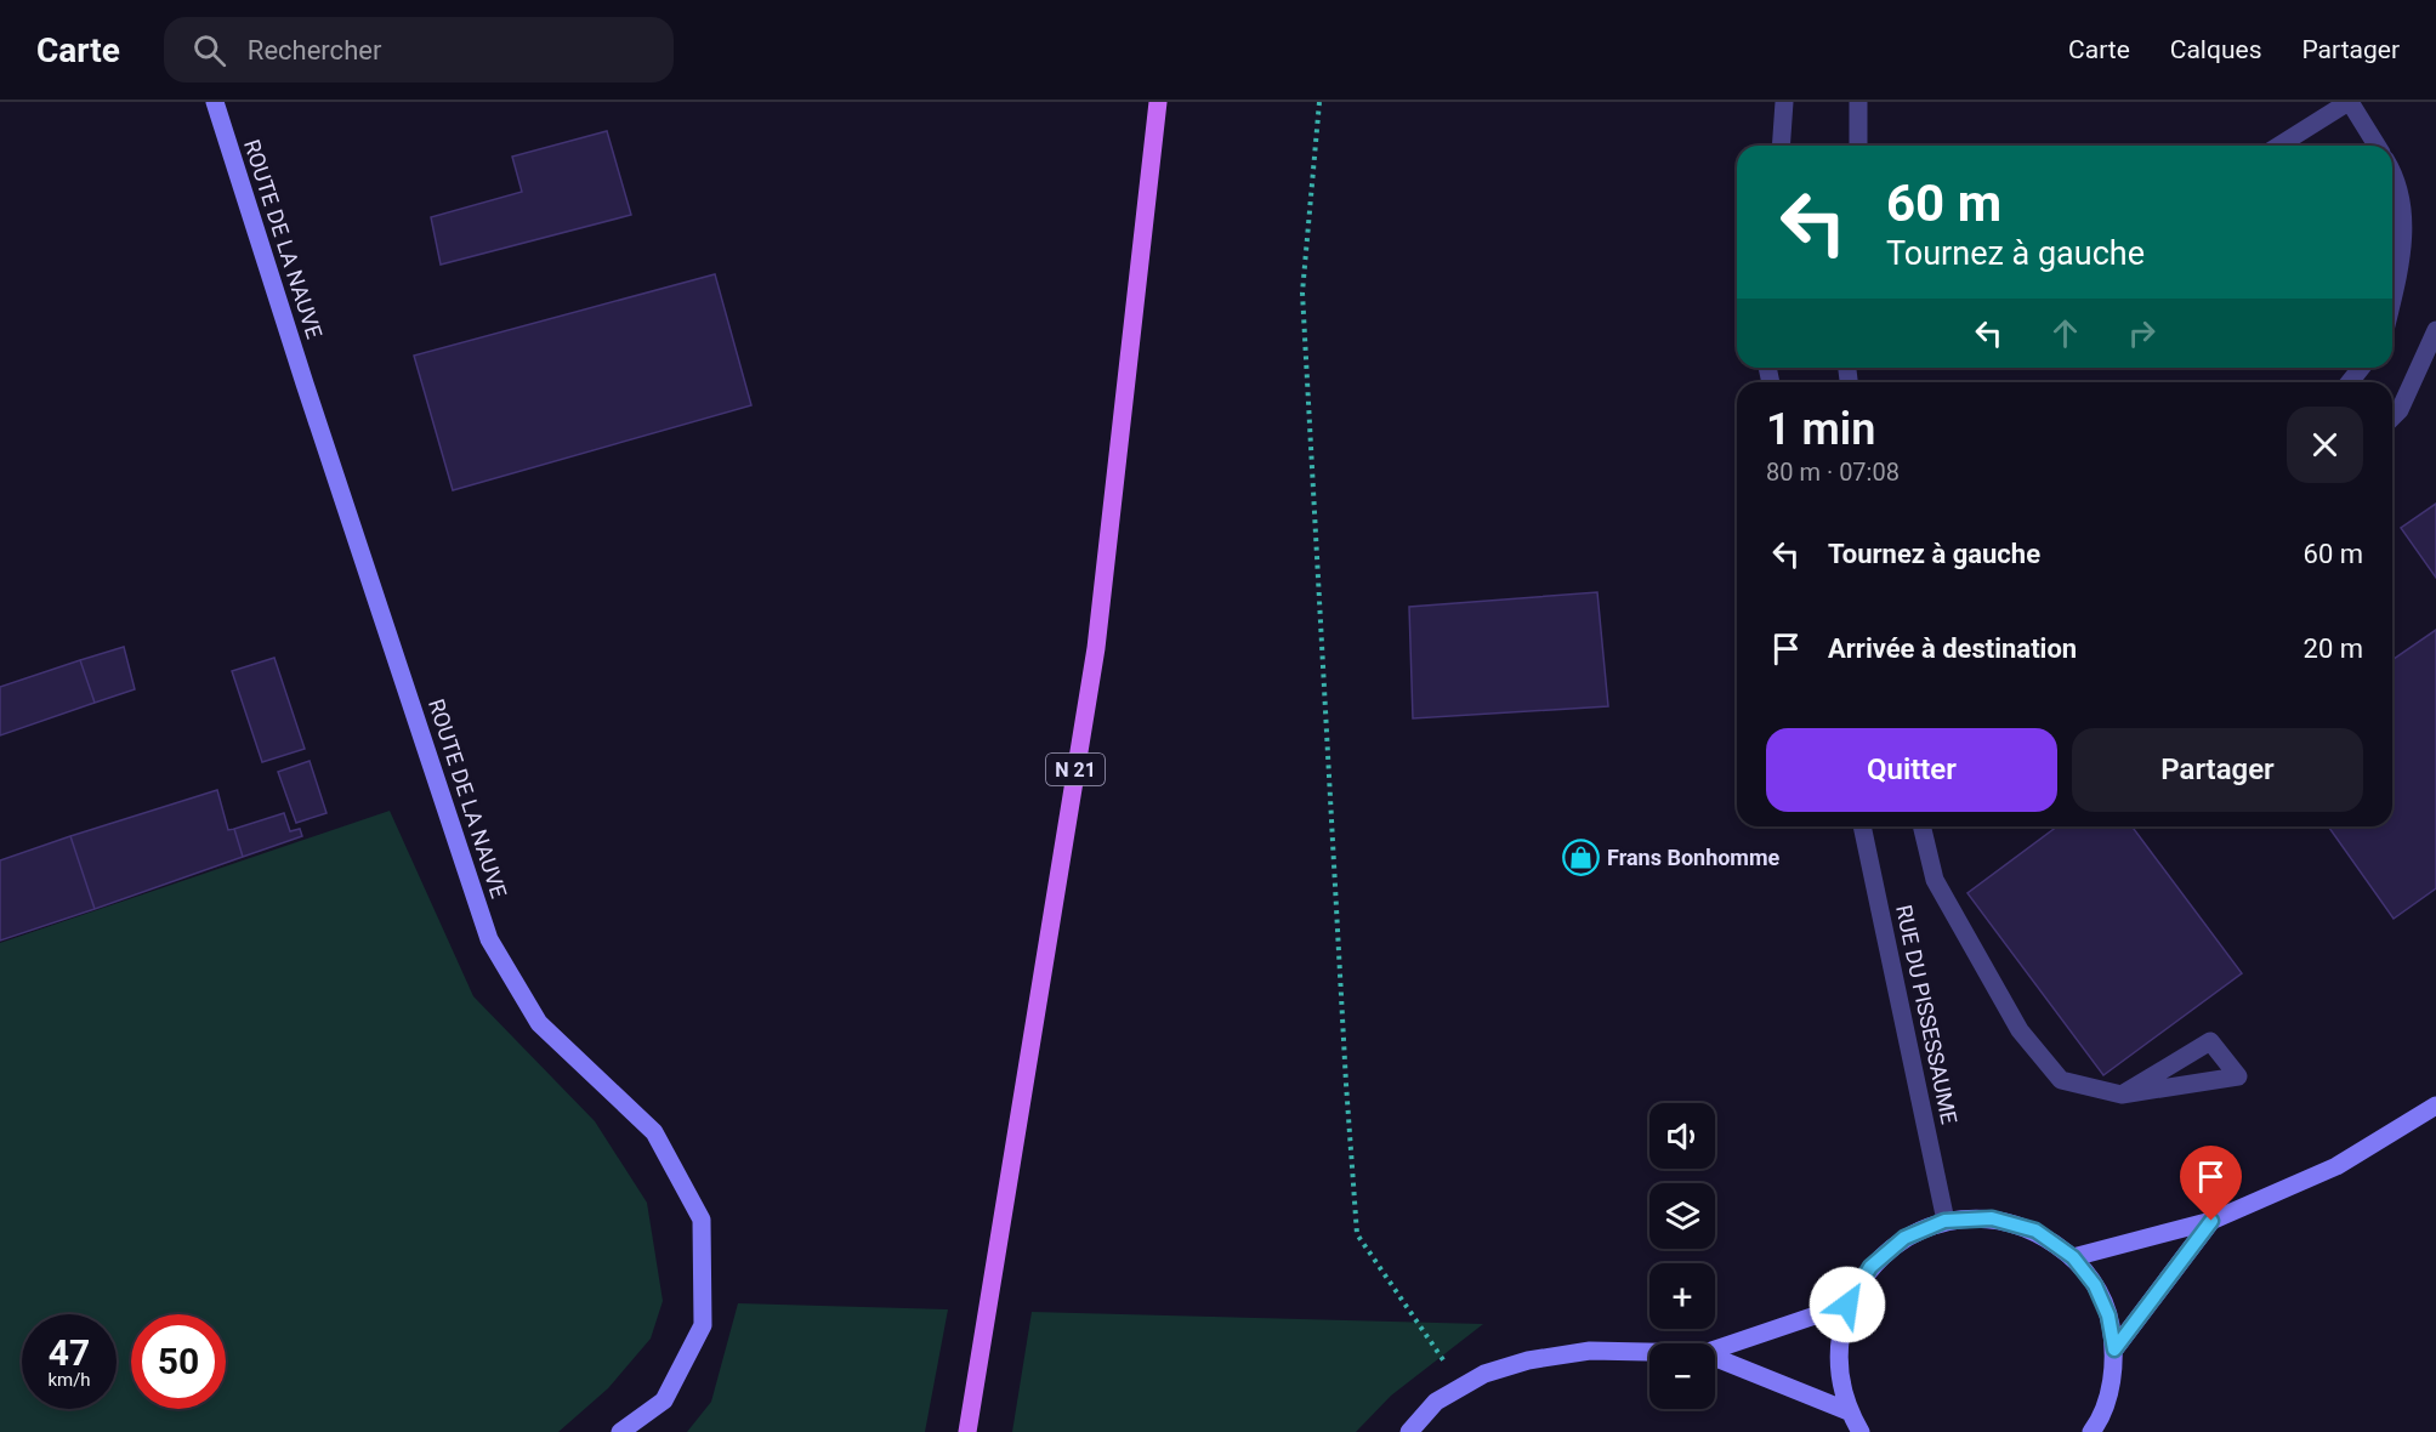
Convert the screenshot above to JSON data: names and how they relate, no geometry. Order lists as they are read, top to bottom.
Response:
{
  "streets": {
    "main road": ["ROUTE DE LA NAUVE", "N 21"],
    "street": ["RUE DU PISSESSAUME"]
  },
  "places": {
    "shop": ["Frans Bonhomme"]
  },
  "page": {
    "header": "Carte",
    "search": "Rechercher",
    "nav": ["Carte", "Calques", "Partager"],
    "turn": ["60 m", "Tournez à gauche"],
    "heading": ["1 min", "80 m · 07:08"],
    "list": [
      {
        "name": "Tournez à gauche",
        "value": "60 m"
      },
      {
        "name": "Arrivée à destination",
        "value": "20 m"
      }
    ],
    "buttons": ["Quitter", "Partager"],
    "map_buttons": ["+", "−"],
    "speed": "47 km/h",
    "limit": "50"
  }
}
